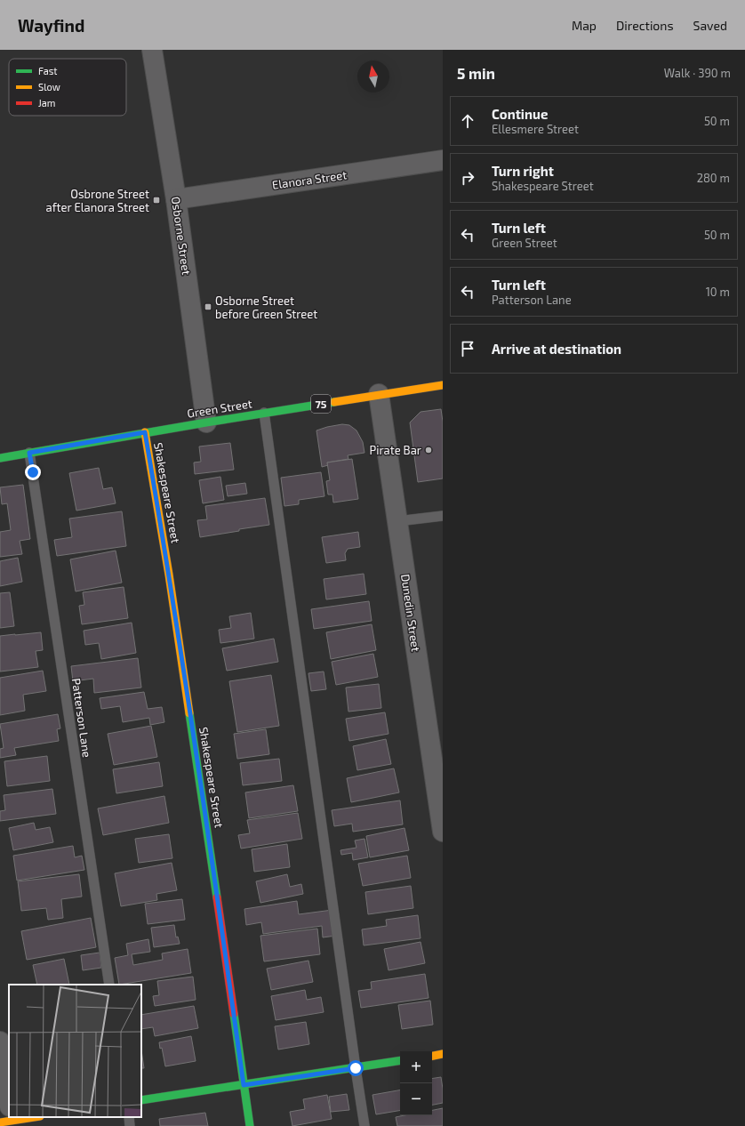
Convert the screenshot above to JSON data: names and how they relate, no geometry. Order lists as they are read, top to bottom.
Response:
{
  "streets": {
    "street": [
      "Elanora Street",
      "Osborne Street",
      "75",
      "Green Street",
      "Shakespeare Street",
      "Dunedin Street"
    ],
    "lane": ["Patterson Lane"]
  },
  "crossings": [
    ["Elanora Street", "Osborne Street"],
    ["Osborne Street", "Green Street"],
    ["Green Street", "Shakespeare Street"],
    ["Green Street", "Dunedin Street"],
    ["Green Street", "Patterson Lane"]
  ],
  "places": {
    "transit": ["Osbrone Street after Elanora Street", "Osborne Street before Green Street"],
    "other": ["Pirate Bar"]
  },
  "legend": ["Fast", "Slow", "Jam"],
  "north": "top",
  "page": {
    "header": "Wayfind",
    "nav": ["Map", "Directions", "Saved"],
    "heading": ["5 min", "Walk · 390 m"],
    "list": [
      ["Continue", "Ellesmere Street", "50 m"],
      ["Turn right", "Shakespeare Street", "280 m"],
      ["Turn left", "Green Street", "50 m"],
      ["Turn left", "Patterson Lane", "10 m"],
      "Arrive at destination"
    ],
    "map_buttons": ["+", "−"]
  }
}
